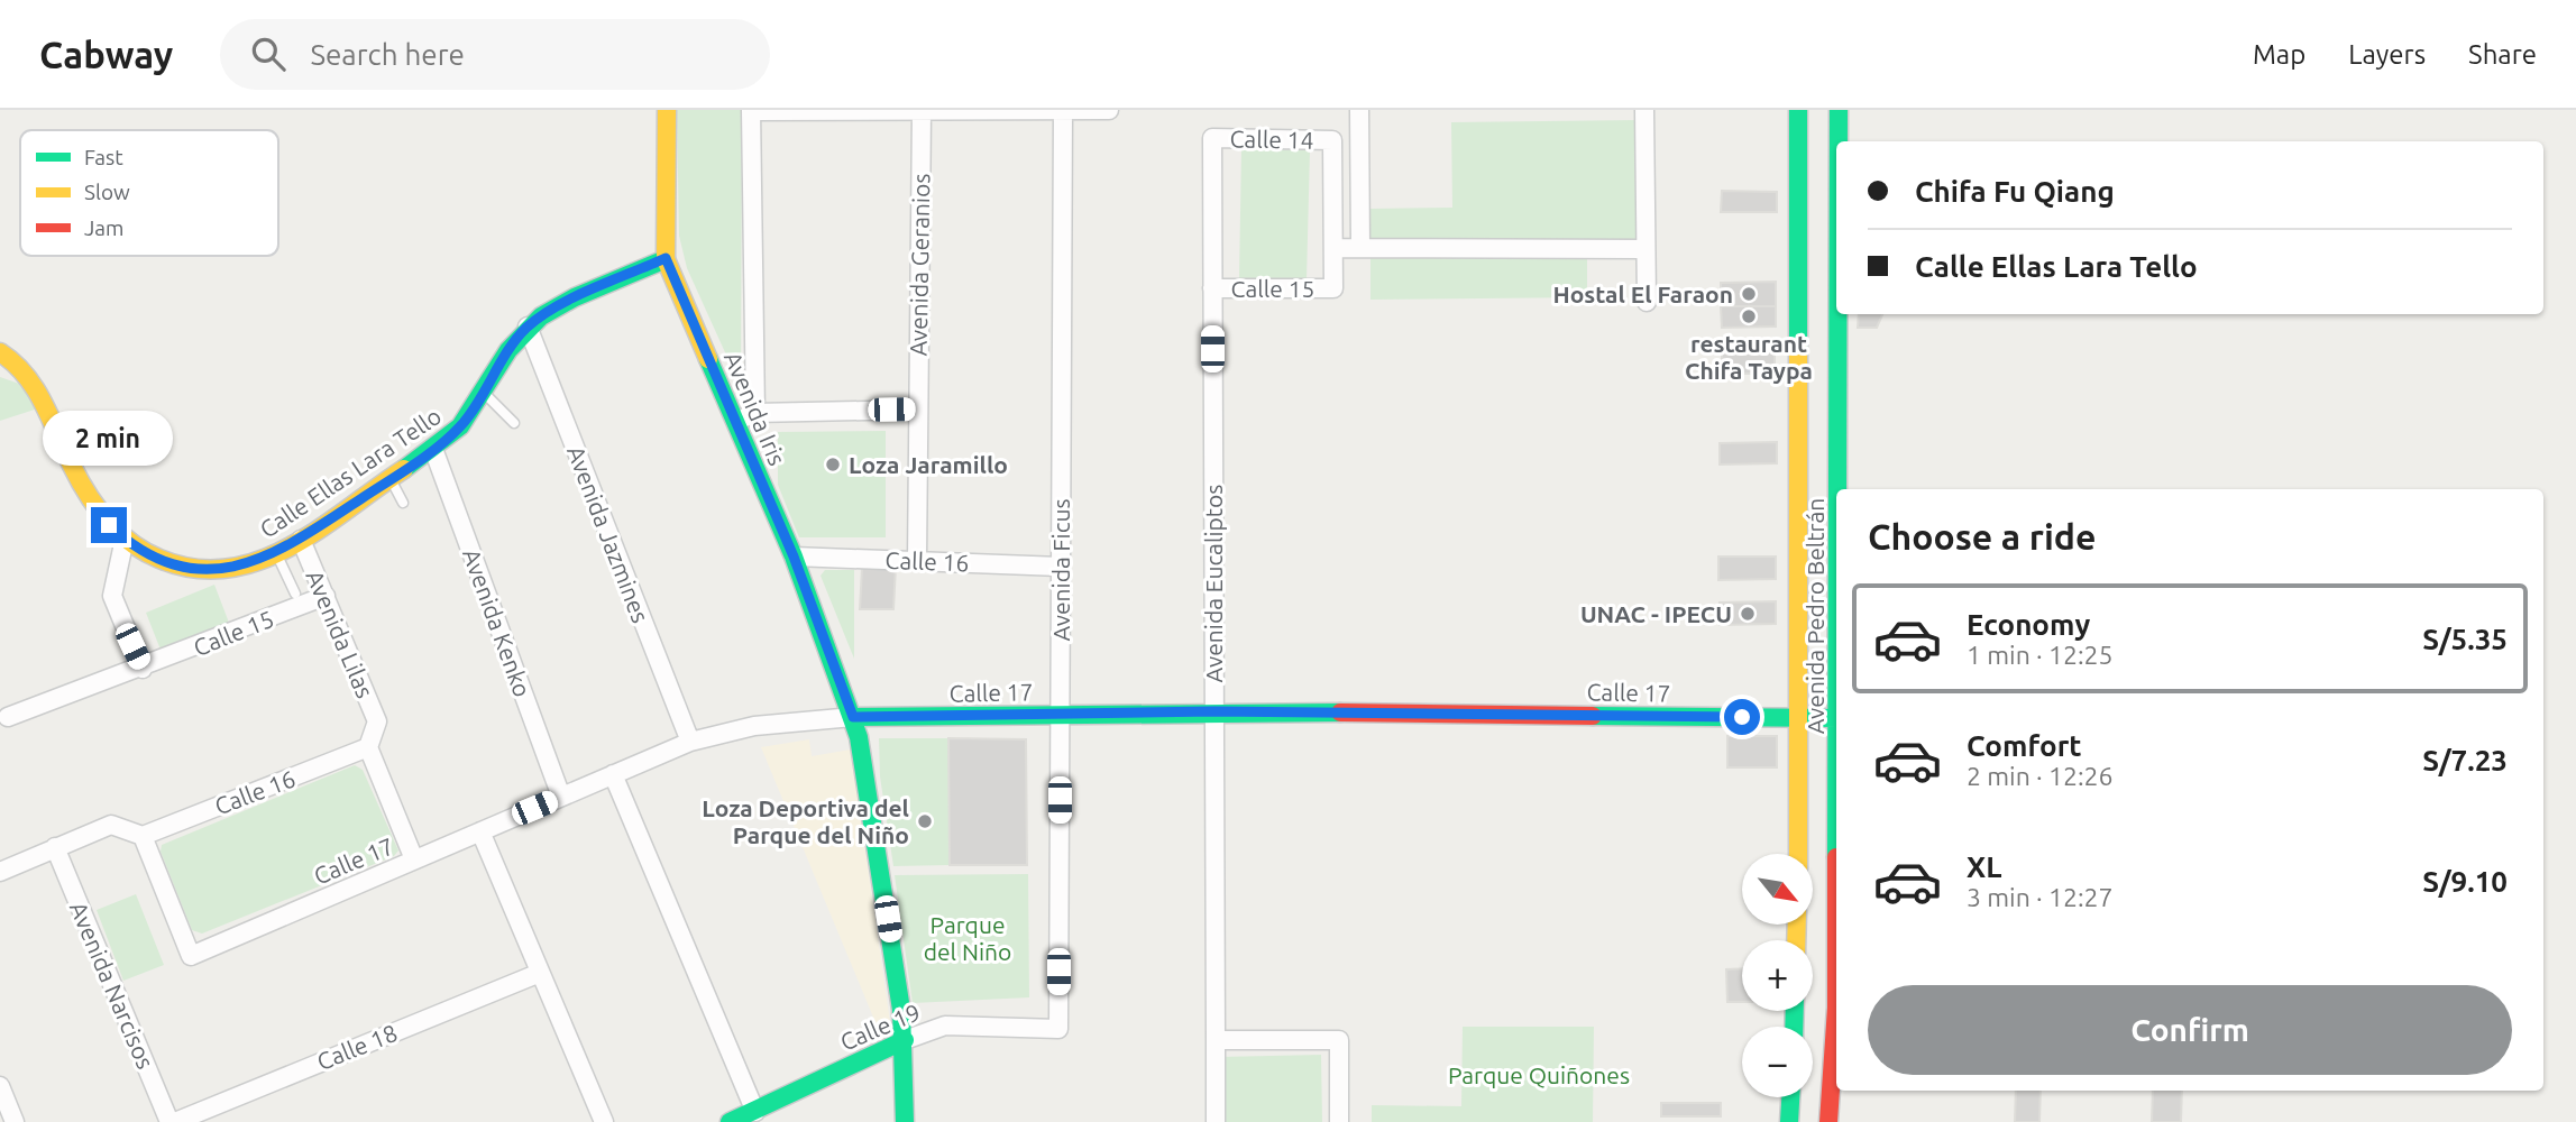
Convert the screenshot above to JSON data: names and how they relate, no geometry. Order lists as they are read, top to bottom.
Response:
{
  "streets": {
    "street": [
      "Calle 14",
      "Avenida Geranios",
      "Calle 15",
      "Avenida Iris",
      "Calle Ellas Lara Tello",
      "Avenida Jazmines",
      "Calle 16",
      "Avenida Ficus",
      "Avenida Eucaliptos",
      "Avenida Pedro Beltrán",
      "Avenida Kenko",
      "Avenida Lilas",
      "Calle 17",
      "Avenida Narcisos",
      "Calle 19",
      "Calle 18"
    ]
  },
  "crossings": [
    ["Calle 14", "Calle 15"],
    ["Calle 14", "Avenida Eucaliptos"],
    ["Avenida Geranios", "Calle 16"],
    ["Calle 15", "Avenida Eucaliptos"],
    ["Calle 15", "Avenida Lilas"],
    ["Avenida Iris", "Calle Ellas Lara Tello"],
    ["Avenida Iris", "Calle 16"],
    ["Avenida Iris", "Calle 17"],
    ["Avenida Iris", "Calle 19"],
    ["Calle Ellas Lara Tello", "Avenida Jazmines"],
    ["Calle Ellas Lara Tello", "Avenida Kenko"],
    ["Calle Ellas Lara Tello", "Avenida Lilas"],
    ["Avenida Jazmines", "Calle 17"],
    ["Calle 16", "Avenida Ficus"],
    ["Calle 16", "Avenida Lilas"],
    ["Calle 16", "Calle 17"],
    ["Avenida Ficus", "Calle 17"],
    ["Avenida Ficus", "Calle 19"],
    ["Avenida Eucaliptos", "Calle 17"],
    ["Avenida Pedro Beltrán", "Calle 17"],
    ["Avenida Kenko", "Calle 17"],
    ["Avenida Lilas", "Calle 17"],
    ["Avenida Narcisos", "Calle 18"]
  ],
  "parks": ["Parque del Niño", "Parque Quiñones"],
  "places": [
    "Hostal El Faraon",
    "restaurant Chifa Taypa",
    "Loza Jaramillo",
    "UNAC - IPECU",
    "Loza Deportiva del Parque del Niño"
  ],
  "legend": ["Fast", "Slow", "Jam"],
  "north": "bottom right",
  "page": {
    "header": "Cabway",
    "search": "Search here",
    "nav": ["Map", "Layers", "Share"],
    "banner": ["Chifa Fu Qiang", "Calle Ellas Lara Tello"],
    "bubble": "2 min",
    "heading": "Choose a ride",
    "list": [
      {
        "name": "Economy",
        "note": "1 min · 12:25",
        "value": "S/5.35"
      },
      {
        "name": "Comfort",
        "note": "2 min · 12:26",
        "value": "S/7.23"
      },
      {
        "name": "XL",
        "note": "3 min · 12:27",
        "value": "S/9.10"
      }
    ],
    "map_buttons": ["+", "−"],
    "buttons": "Confirm"
  }
}
